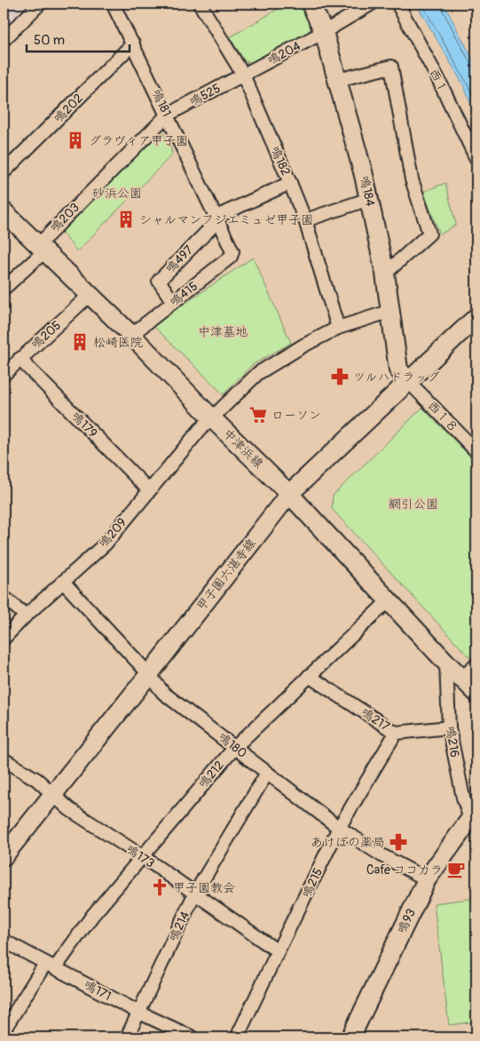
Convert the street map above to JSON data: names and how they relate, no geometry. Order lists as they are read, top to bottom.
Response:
{
  "streets": {
    "street": [
      "鳴204",
      "西１",
      "鳴525",
      "鳴181",
      "鳴202",
      "鳴182",
      "鳴184",
      "鳴203",
      "鳴497",
      "鳴415",
      "鳴205",
      "西１８",
      "鳴179",
      "中津浜線",
      "鳴209",
      "甲子園六湛寺線",
      "鳴217",
      "鳴216",
      "鳴180",
      "鳴212",
      "鳴173",
      "鳴215",
      "鳴93",
      "鳴214",
      "鳴171"
    ]
  },
  "crossings": [
    ["鳴204", "鳴525"],
    ["鳴204", "鳴182"],
    ["鳴204", "鳴184"],
    ["鳴525", "鳴181"],
    ["鳴525", "鳴182"],
    ["鳴525", "鳴203"],
    ["鳴181", "鳴202"],
    ["鳴181", "鳴203"],
    ["鳴181", "鳴497"],
    ["鳴181", "鳴415"],
    ["鳴182", "鳴209"],
    ["鳴184", "西１８"],
    ["鳴184", "鳴209"],
    ["鳴184", "甲子園六湛寺線"],
    ["鳴203", "中津浜線"],
    ["鳴497", "鳴415"],
    ["鳴415", "中津浜線"],
    ["鳴205", "鳴179"],
    ["鳴205", "中津浜線"],
    ["西１８", "甲子園六湛寺線"],
    ["鳴179", "鳴209"],
    ["中津浜線", "鳴209"],
    ["中津浜線", "甲子園六湛寺線"],
    ["中津浜線", "鳴216"],
    ["中津浜線", "鳴212"],
    ["鳴209", "鳴180"],
    ["甲子園六湛寺線", "鳴180"],
    ["甲子園六湛寺線", "鳴173"],
    ["鳴217", "鳴216"],
    ["鳴217", "鳴212"],
    ["鳴217", "鳴215"],
    ["鳴216", "鳴93"],
    ["鳴180", "鳴212"],
    ["鳴180", "鳴215"],
    ["鳴180", "鳴93"],
    ["鳴180", "鳴214"],
    ["鳴212", "鳴173"],
    ["鳴212", "鳴171"],
    ["鳴173", "鳴215"],
    ["鳴173", "鳴214"],
    ["鳴214", "鳴171"]
  ],
  "parks": ["砂浜公園", "中津墓地", "網引公園"],
  "places": {
    "building": ["グラヴィア甲子園", "シャルマンフジエミュゼ甲子園", "松崎医院"],
    "pharmacy": ["ツルハドラッグ", "あけぼの薬局"],
    "supermarket": ["ローソン"],
    "cafe": ["Cafe ココカラ"],
    "church": ["甲子園教会"]
  },
  "scale_bar": "50 m"
}
